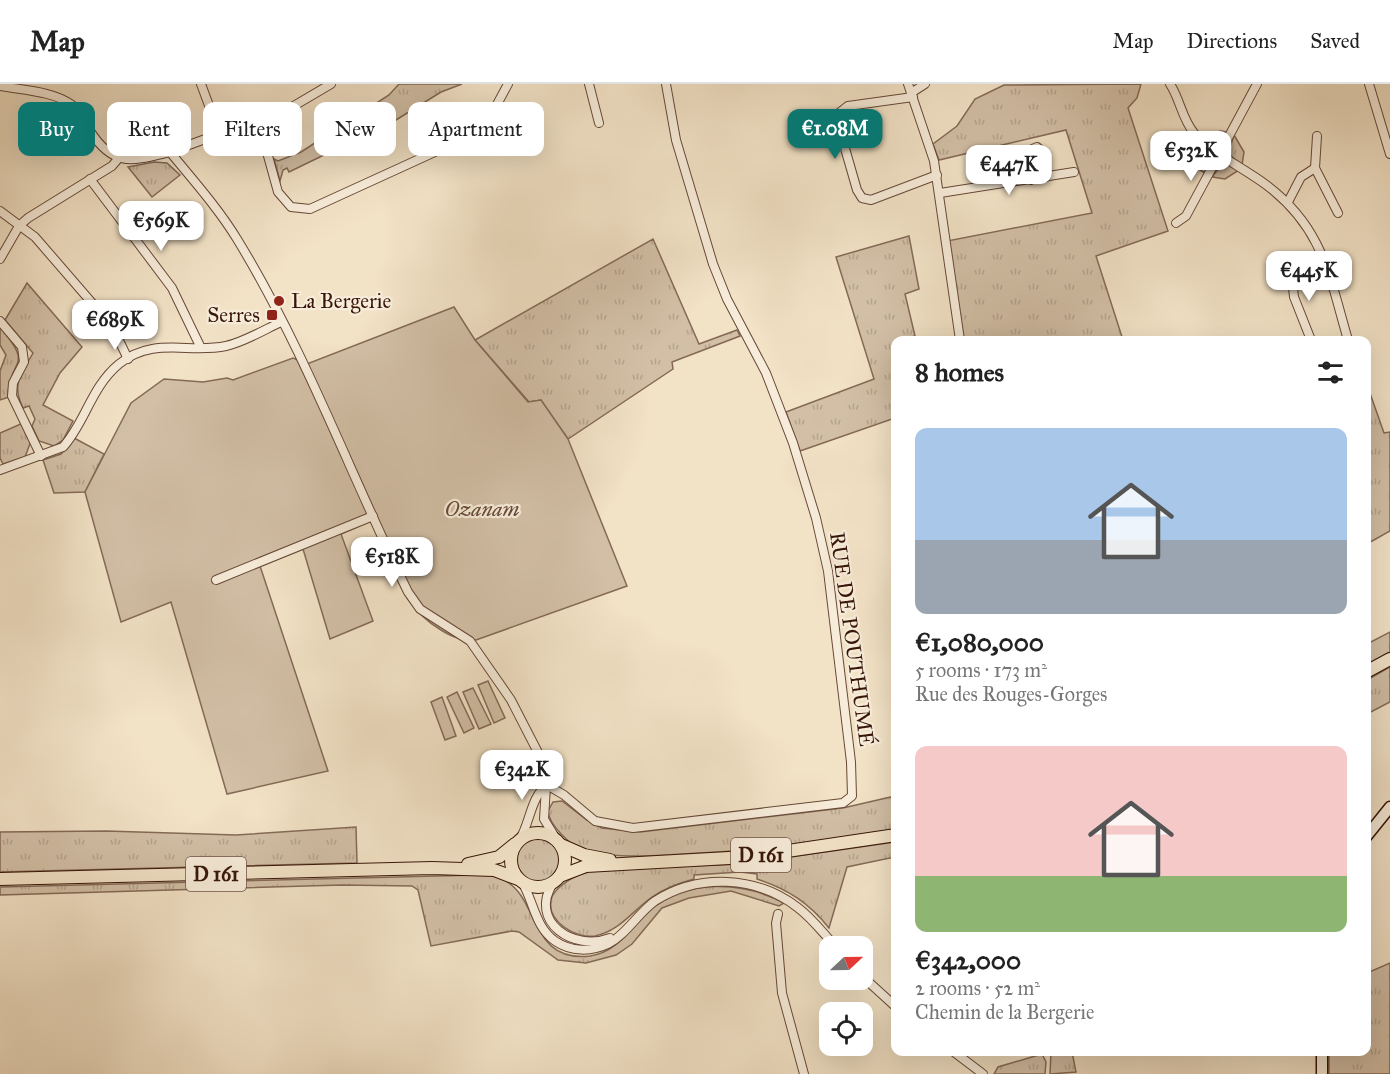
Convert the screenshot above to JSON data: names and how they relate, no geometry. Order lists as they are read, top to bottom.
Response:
{
  "streets": {
    "main road": ["D 161"],
    "street": ["RUE DE POUTHUMÉ"]
  },
  "parks": ["Ozanam"],
  "places": {
    "other": ["La Bergerie"],
    "transit": ["Serres"]
  },
  "north": "right",
  "page": {
    "header": "Map",
    "nav": ["Map", "Directions", "Saved"],
    "chip": [
      "Buy",
      "Rent",
      "Filters",
      "New",
      "Apartment"
    ],
    "price": [
      "€1.08M",
      "€532K",
      "€447K",
      "€569K",
      "€445K",
      "€689K",
      "€518K",
      "€342K"
    ],
    "heading": "8 homes",
    "list": [
      {
        "name": "€1,080,000",
        "note": "5 rooms · 173 m² · Rue des Rouges-Gorges"
      },
      {
        "name": "€342,000",
        "note": "2 rooms · 52 m² · Chemin de la Bergerie"
      }
    ]
  }
}
